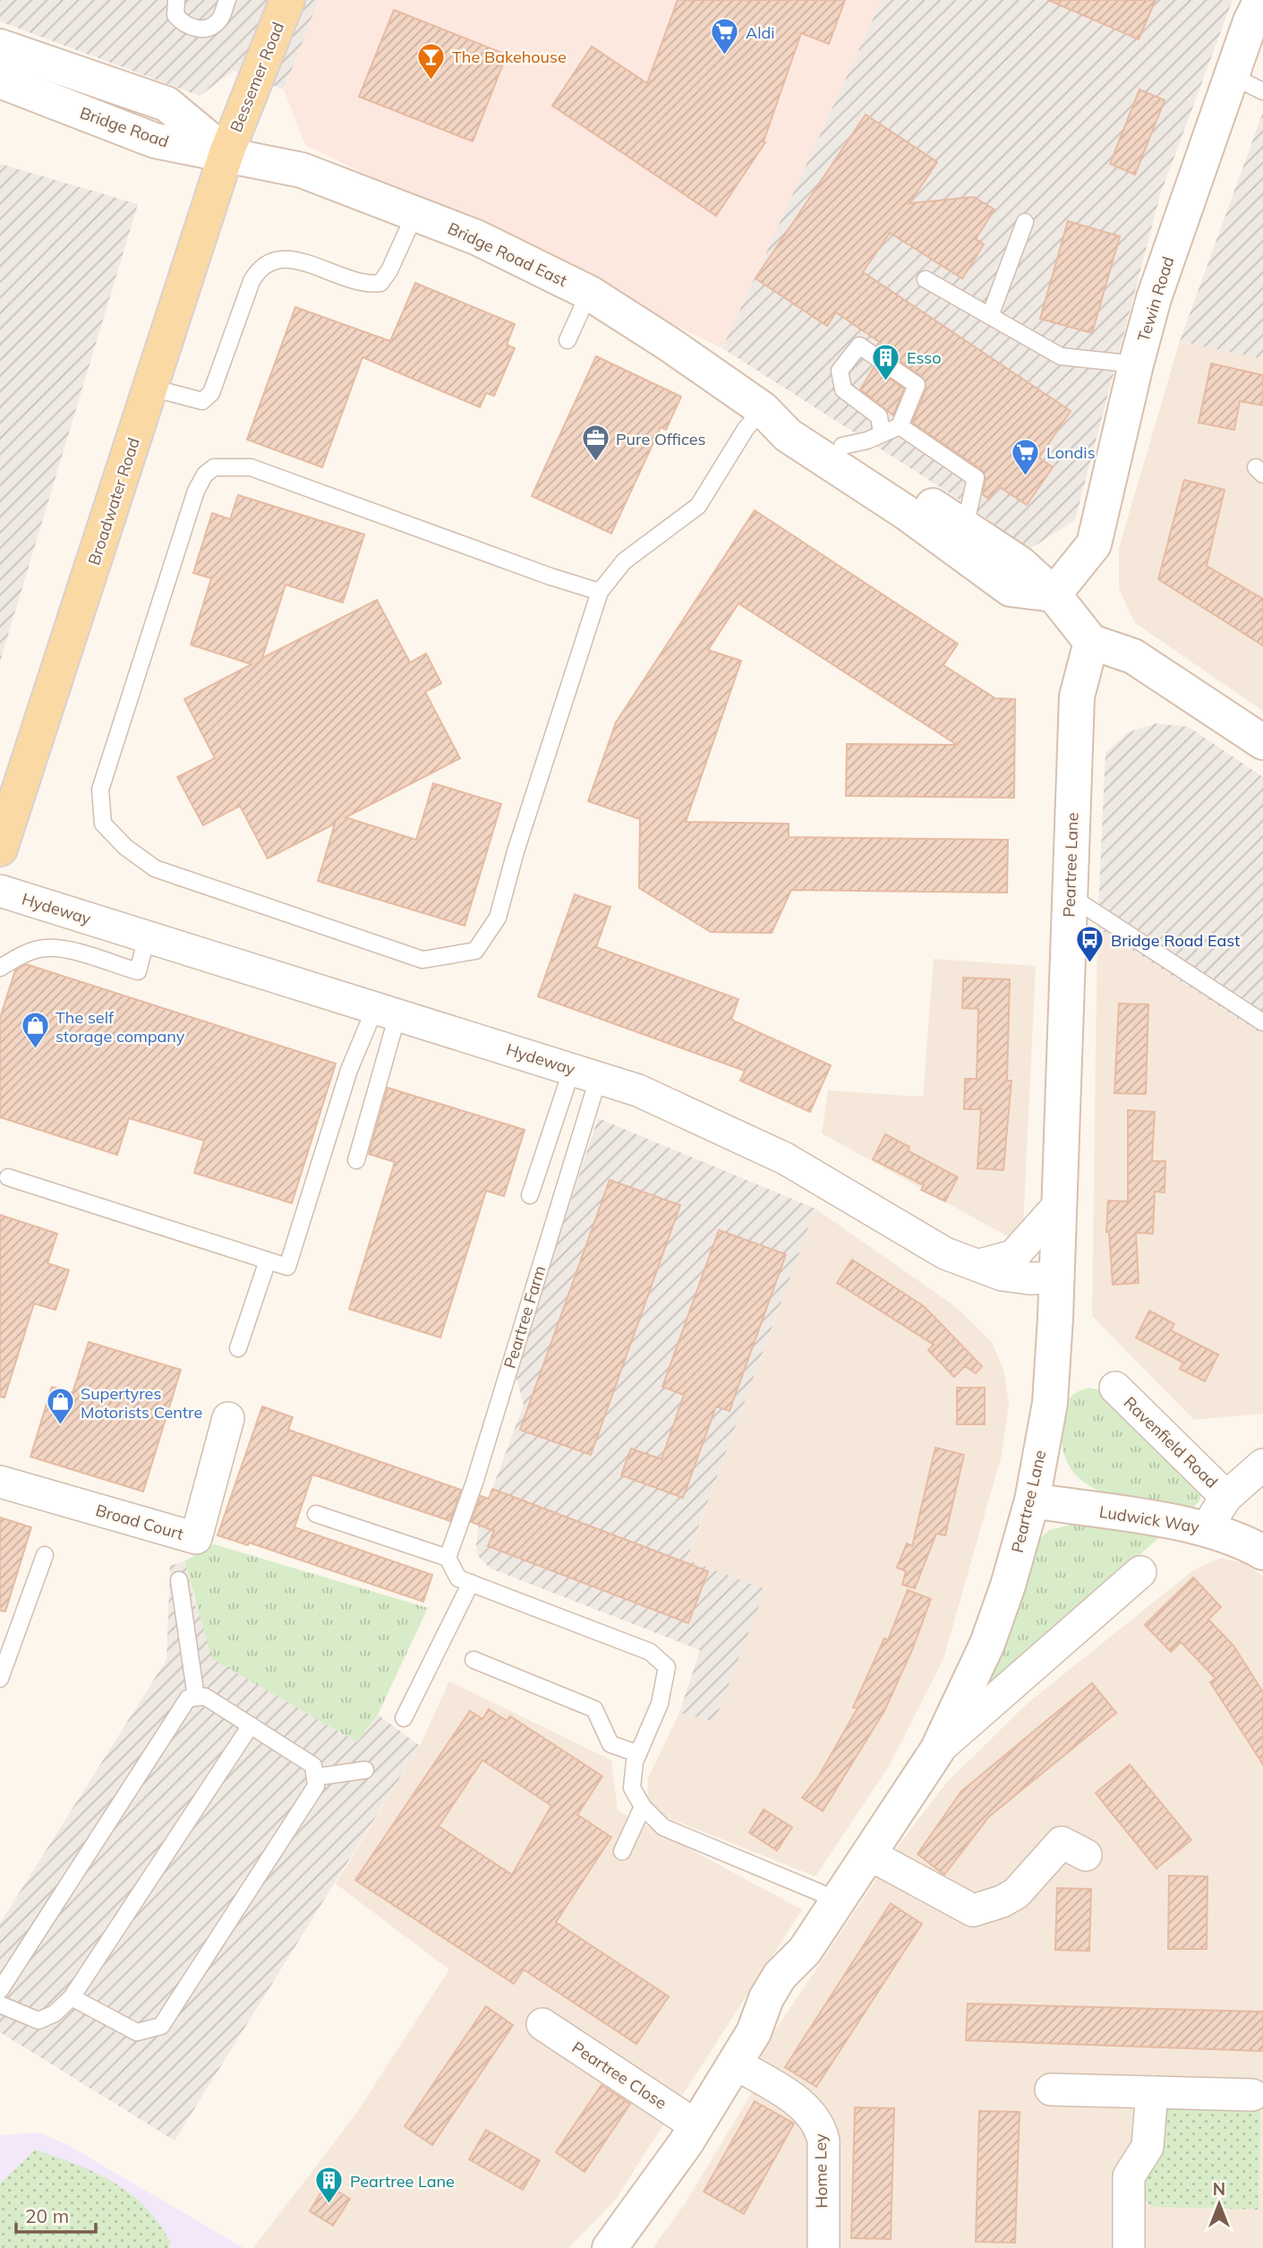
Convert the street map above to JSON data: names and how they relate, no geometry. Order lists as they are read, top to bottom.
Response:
{
  "streets": {
    "main road": ["Bessemer Road", "Broadwater Road"],
    "street": [
      "Bridge Road",
      "Bridge Road East",
      "Tewin Road",
      "Peartree Lane",
      "Hydeway",
      "Ravenfield Road",
      "Ludwick Way",
      "Broad Court",
      "Peartree Close",
      "Home Ley"
    ],
    "lane": ["Peartree Farm"]
  },
  "crossings": [
    ["Bessemer Road", "Bridge Road"],
    ["Bessemer Road", "Bridge Road East"],
    ["Bessemer Road", "Broadwater Road"],
    ["Bridge Road", "Bridge Road East"],
    ["Bridge Road", "Broadwater Road"],
    ["Bridge Road East", "Tewin Road"],
    ["Bridge Road East", "Broadwater Road"],
    ["Bridge Road East", "Peartree Lane"],
    ["Peartree Lane", "Hydeway"],
    ["Peartree Lane", "Ludwick Way"],
    ["Peartree Lane", "Peartree Close"],
    ["Peartree Lane", "Home Ley"],
    ["Hydeway", "Peartree Farm"],
    ["Ravenfield Road", "Ludwick Way"]
  ],
  "places": {
    "supermarket": ["Aldi", "Londis"],
    "bar": ["The Bakehouse"],
    "building": ["Esso", "Peartree Lane"],
    "office": ["Pure Offices"],
    "bus stop": ["Bridge Road East"],
    "shop": ["The self storage company", "Supertyres Motorists Centre"]
  },
  "scale_bar": "20 m",
  "north": "top"
}
